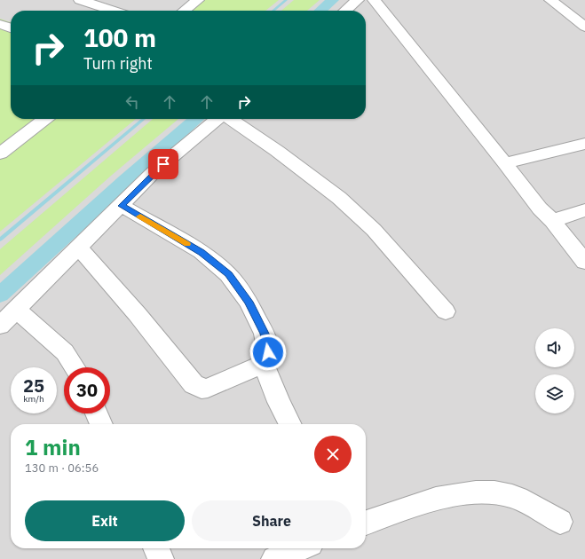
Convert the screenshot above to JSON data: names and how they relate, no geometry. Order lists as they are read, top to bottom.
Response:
{
  "page": {
    "turn": ["100 m", "Turn right"],
    "speed": "25 km/h",
    "limit": "30",
    "heading": ["1 min", "130 m · 06:56"],
    "buttons": ["Exit", "Share"]
  }
}
